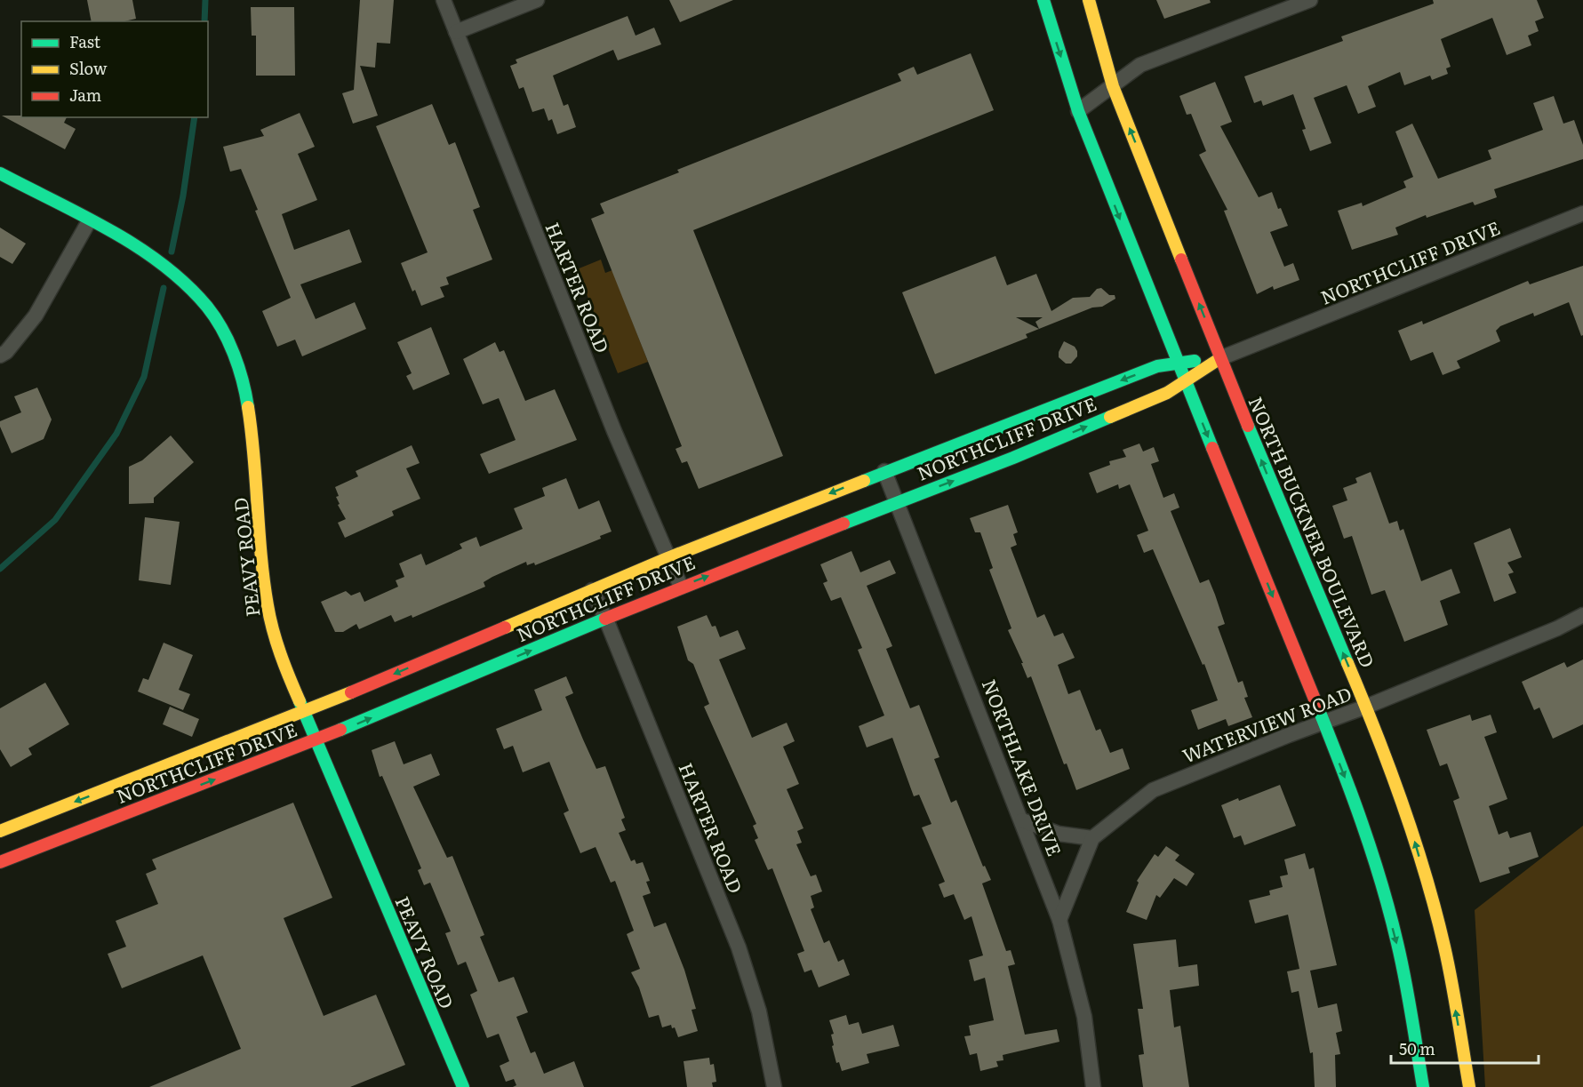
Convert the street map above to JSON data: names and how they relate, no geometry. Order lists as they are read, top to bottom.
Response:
{
  "streets": {
    "street": [
      "NORTHCLIFF DRIVE",
      "HARTER ROAD",
      "NORTH BUCKNER BOULEVARD",
      "PEAVY ROAD",
      "WATERVIEW ROAD",
      "NORTHLAKE DRIVE"
    ]
  },
  "crossings": [
    ["NORTHCLIFF DRIVE", "HARTER ROAD"],
    ["NORTHCLIFF DRIVE", "NORTH BUCKNER BOULEVARD"],
    ["NORTHCLIFF DRIVE", "PEAVY ROAD"],
    ["NORTHCLIFF DRIVE", "NORTHLAKE DRIVE"],
    ["NORTH BUCKNER BOULEVARD", "WATERVIEW ROAD"]
  ],
  "legend": ["Fast", "Slow", "Jam"],
  "scale_bar": "50 m"
}
